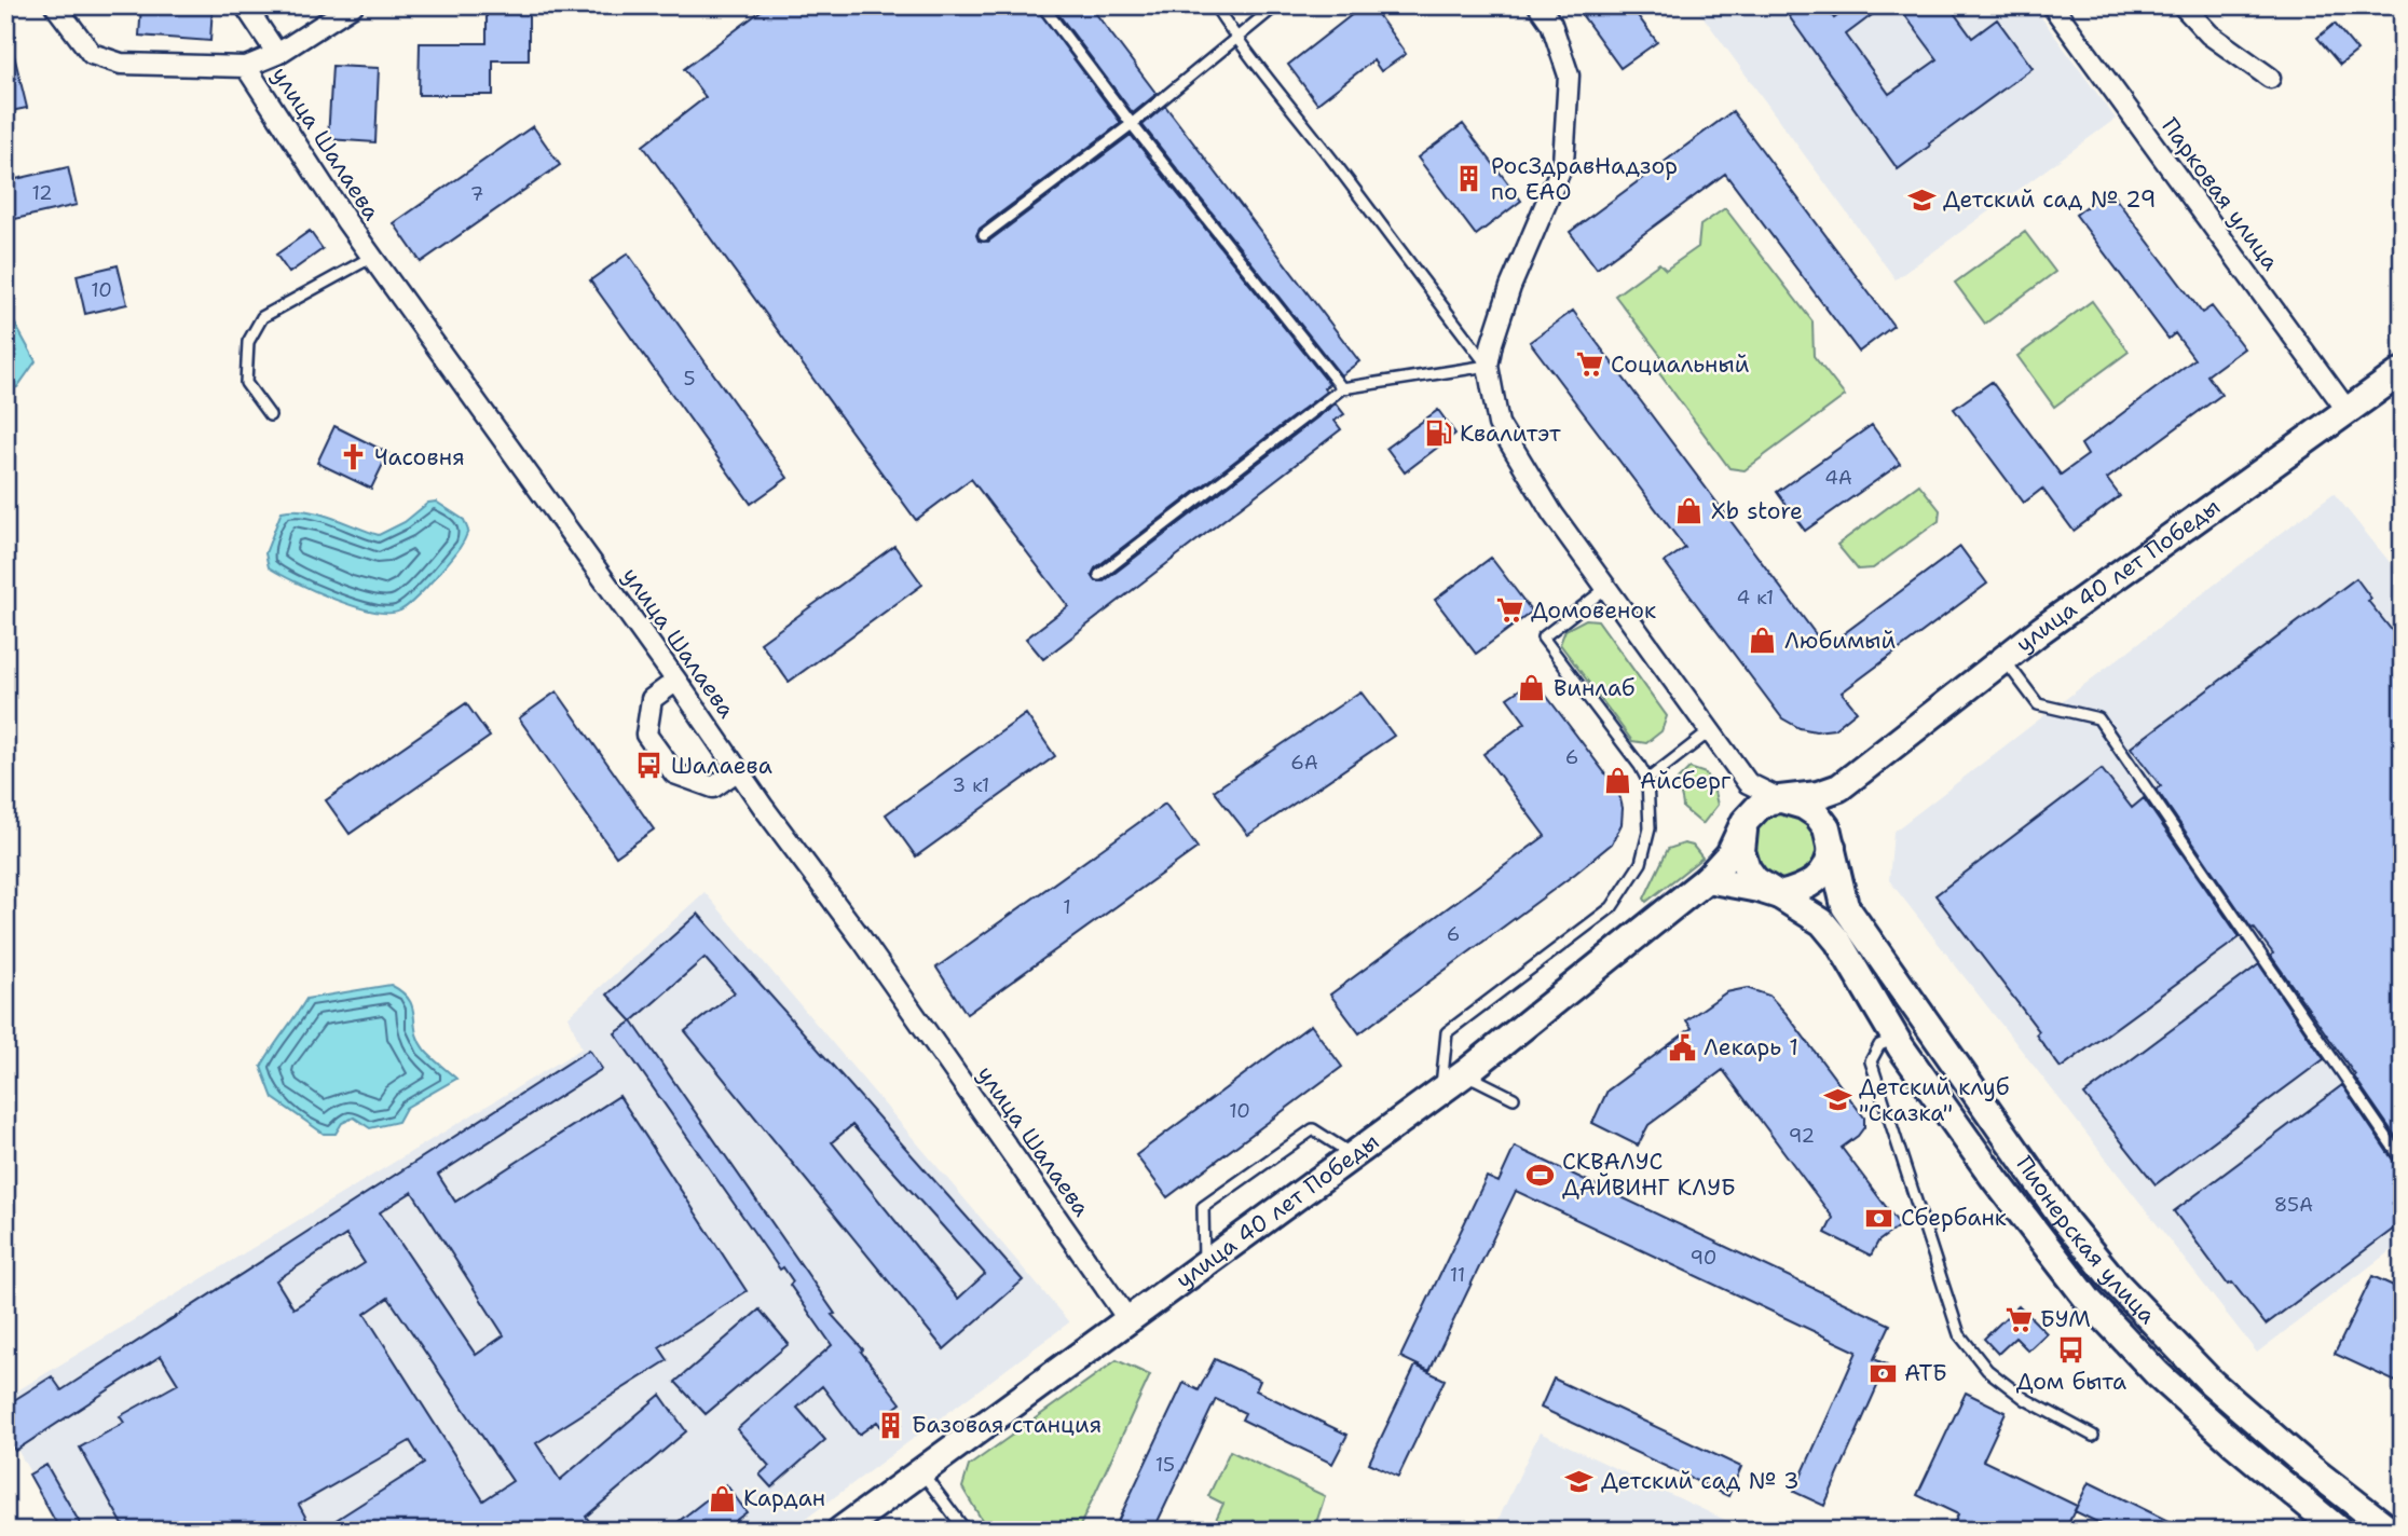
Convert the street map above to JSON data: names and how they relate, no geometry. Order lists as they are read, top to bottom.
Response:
{
  "streets": {
    "main road": ["улица 40 лет Победы", "Пионерская улица"],
    "street": ["улица Шалаева", "Парковая улица"]
  },
  "crossings": [
    ["улица Шалаева", "улица 40 лет Победы"],
    ["Парковая улица", "улица 40 лет Победы"],
    ["улица 40 лет Победы", "Пионерская улица"]
  ],
  "places": {
    "building": ["РосЗдравНадзор по ЕАО", "Базовая станция"],
    "school or university": ["Детский сад № 29", "Детский клуб \"Сказка\"", "Детский сад № 3"],
    "supermarket": ["Социальный", "Домовенок", "БУМ"],
    "fuel station": ["Квалитэт"],
    "church": ["Часовня"],
    "shop": [
      "Xb store",
      "Любимый",
      "Винлаб",
      "Айсберг",
      "Кардан"
    ],
    "bus stop": ["Шалаева", "Дом быта"],
    "public building": ["Лекарь 1"],
    "sports": ["СКВАЛУС ДАЙВИНГ КЛУБ"],
    "bank": ["Сбербанк", "АТБ"]
  },
  "house_numbers": [
    "12",
    "7",
    "10",
    "5",
    "4А",
    "4 к1",
    "6",
    "6А",
    "3 к1",
    "1",
    "6",
    "10",
    "92",
    "85А",
    "90",
    "11",
    "15"
  ]
}
